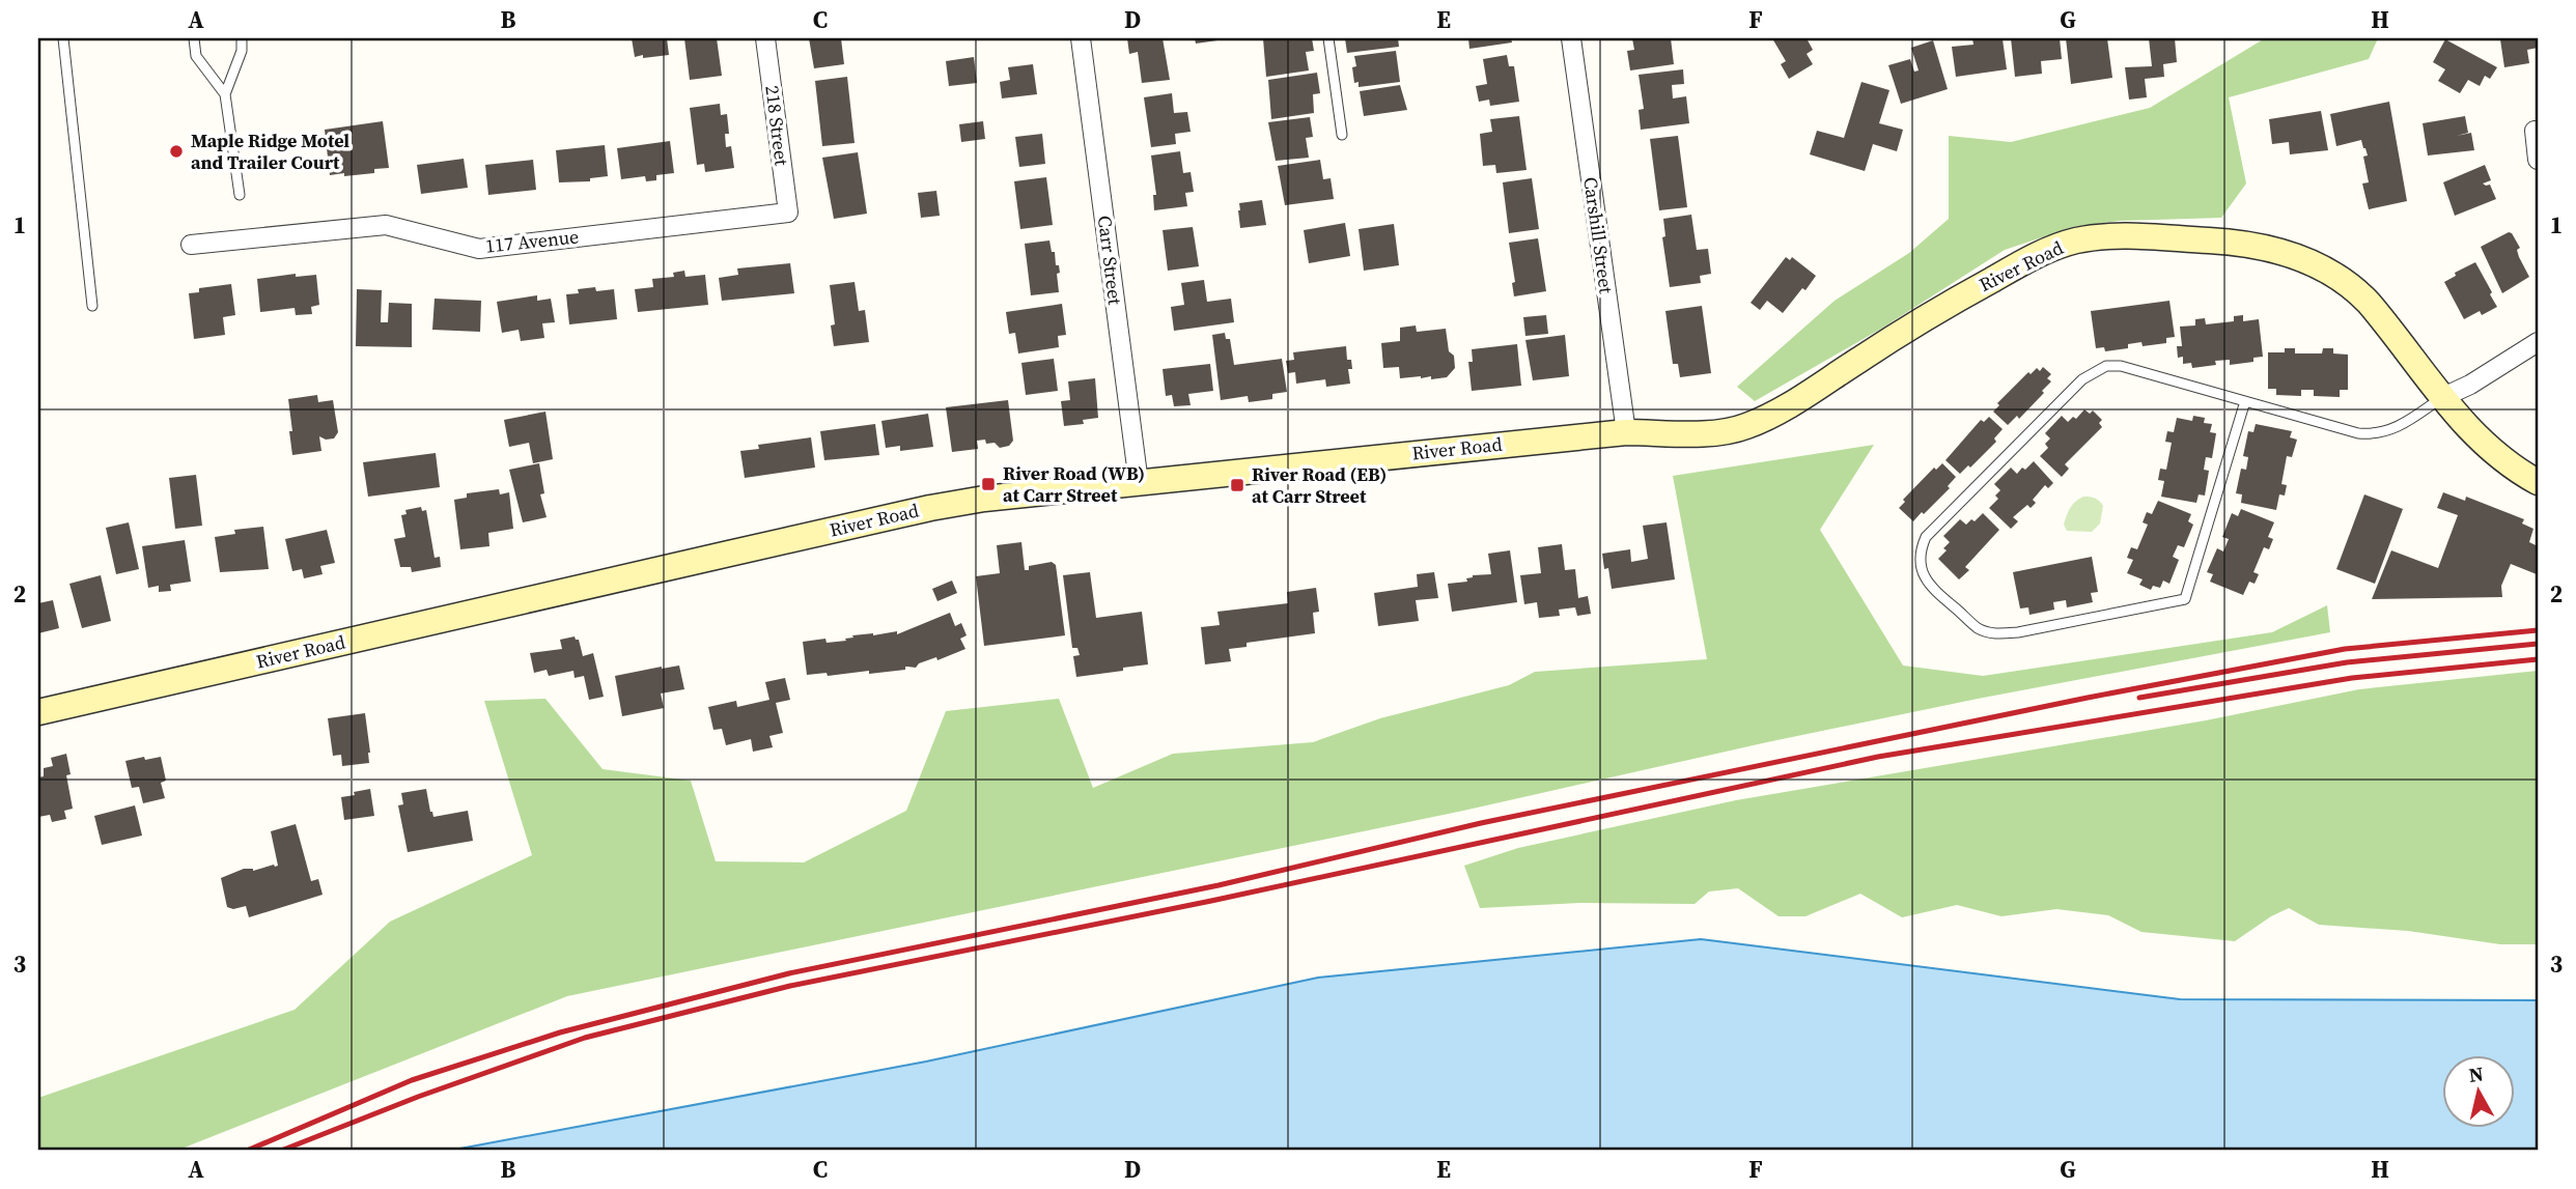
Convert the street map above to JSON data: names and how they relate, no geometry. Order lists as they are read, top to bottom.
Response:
{
  "streets": {
    "street": [
      "218 Street",
      "Carshill Street",
      "117 Avenue",
      "Carr Street",
      "River Road"
    ]
  },
  "crossings": [
    ["218 Street", "117 Avenue"],
    ["Carshill Street", "River Road"],
    ["Carr Street", "River Road"]
  ],
  "places": {
    "other": ["Maple Ridge Motel and Trailer Court"],
    "transit": ["River Road (WB) at Carr Street", "River Road (EB) at Carr Street"]
  },
  "north": "top",
  "grid": {
    "columns": [
      "A",
      "B",
      "C",
      "D",
      "E",
      "F",
      "G",
      "H"
    ],
    "rows": ["1", "2", "3"]
  }
}
